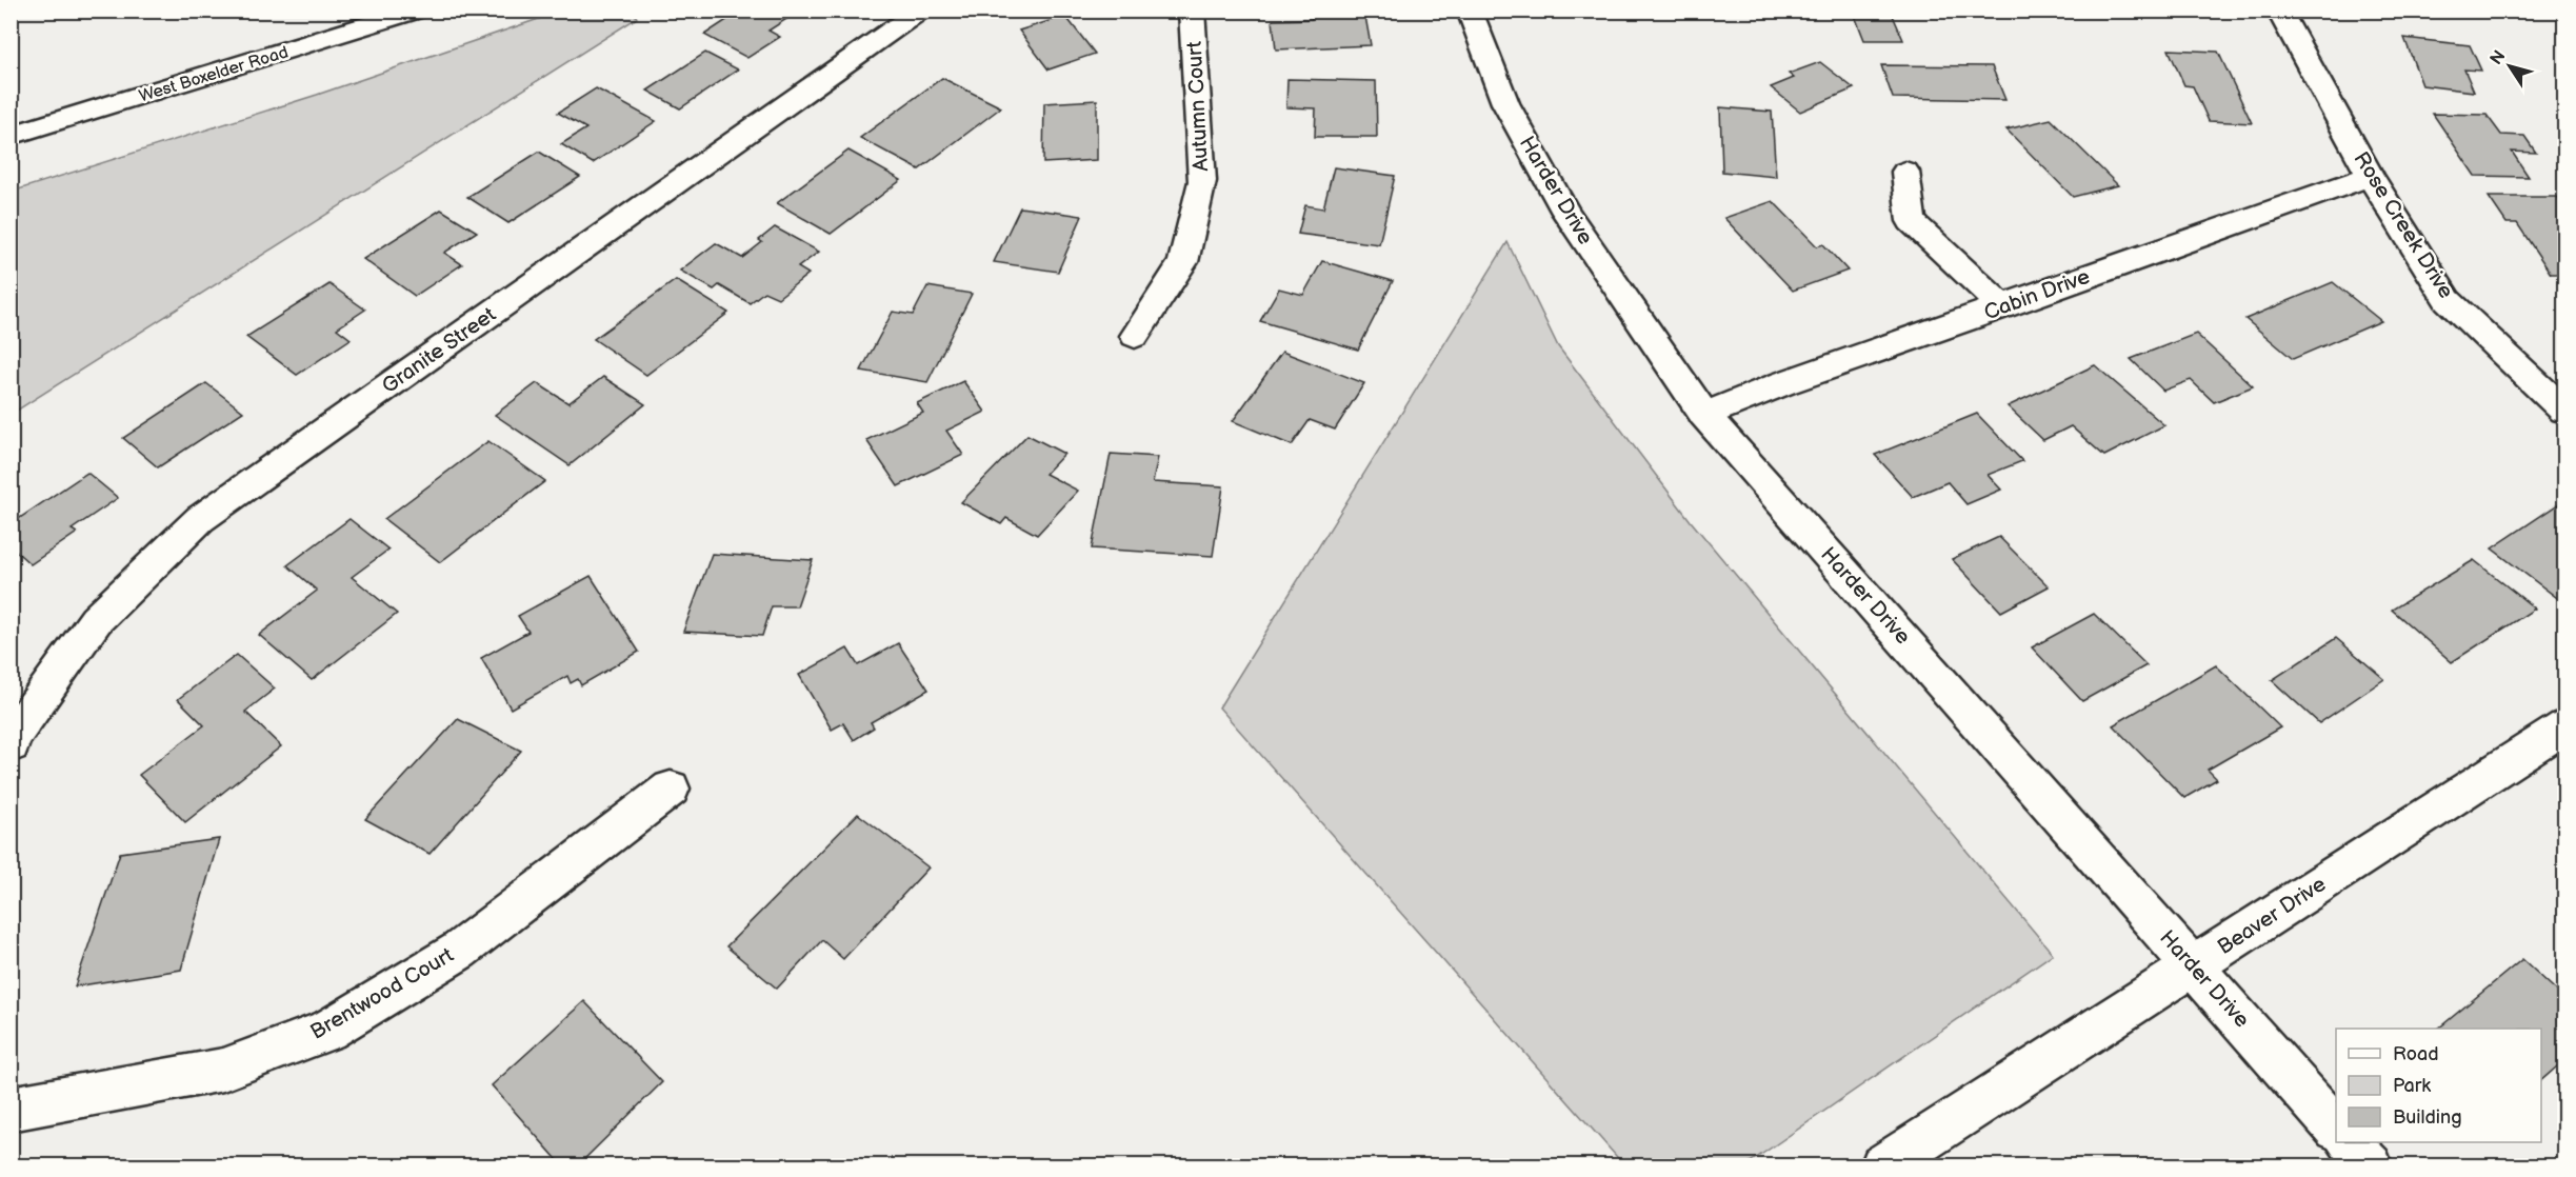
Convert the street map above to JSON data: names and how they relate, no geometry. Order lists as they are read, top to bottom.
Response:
{
  "streets": {
    "street": [
      "West Boxelder Road",
      "Autumn Court",
      "Harder Drive",
      "Rose Creek Drive",
      "Cabin Drive",
      "Granite Street",
      "Beaver Drive",
      "Brentwood Court"
    ]
  },
  "crossings": [
    ["Harder Drive", "Cabin Drive"],
    ["Harder Drive", "Beaver Drive"],
    ["Rose Creek Drive", "Cabin Drive"]
  ],
  "legend": ["Road", "Park", "Building"],
  "north": "top left"
}
